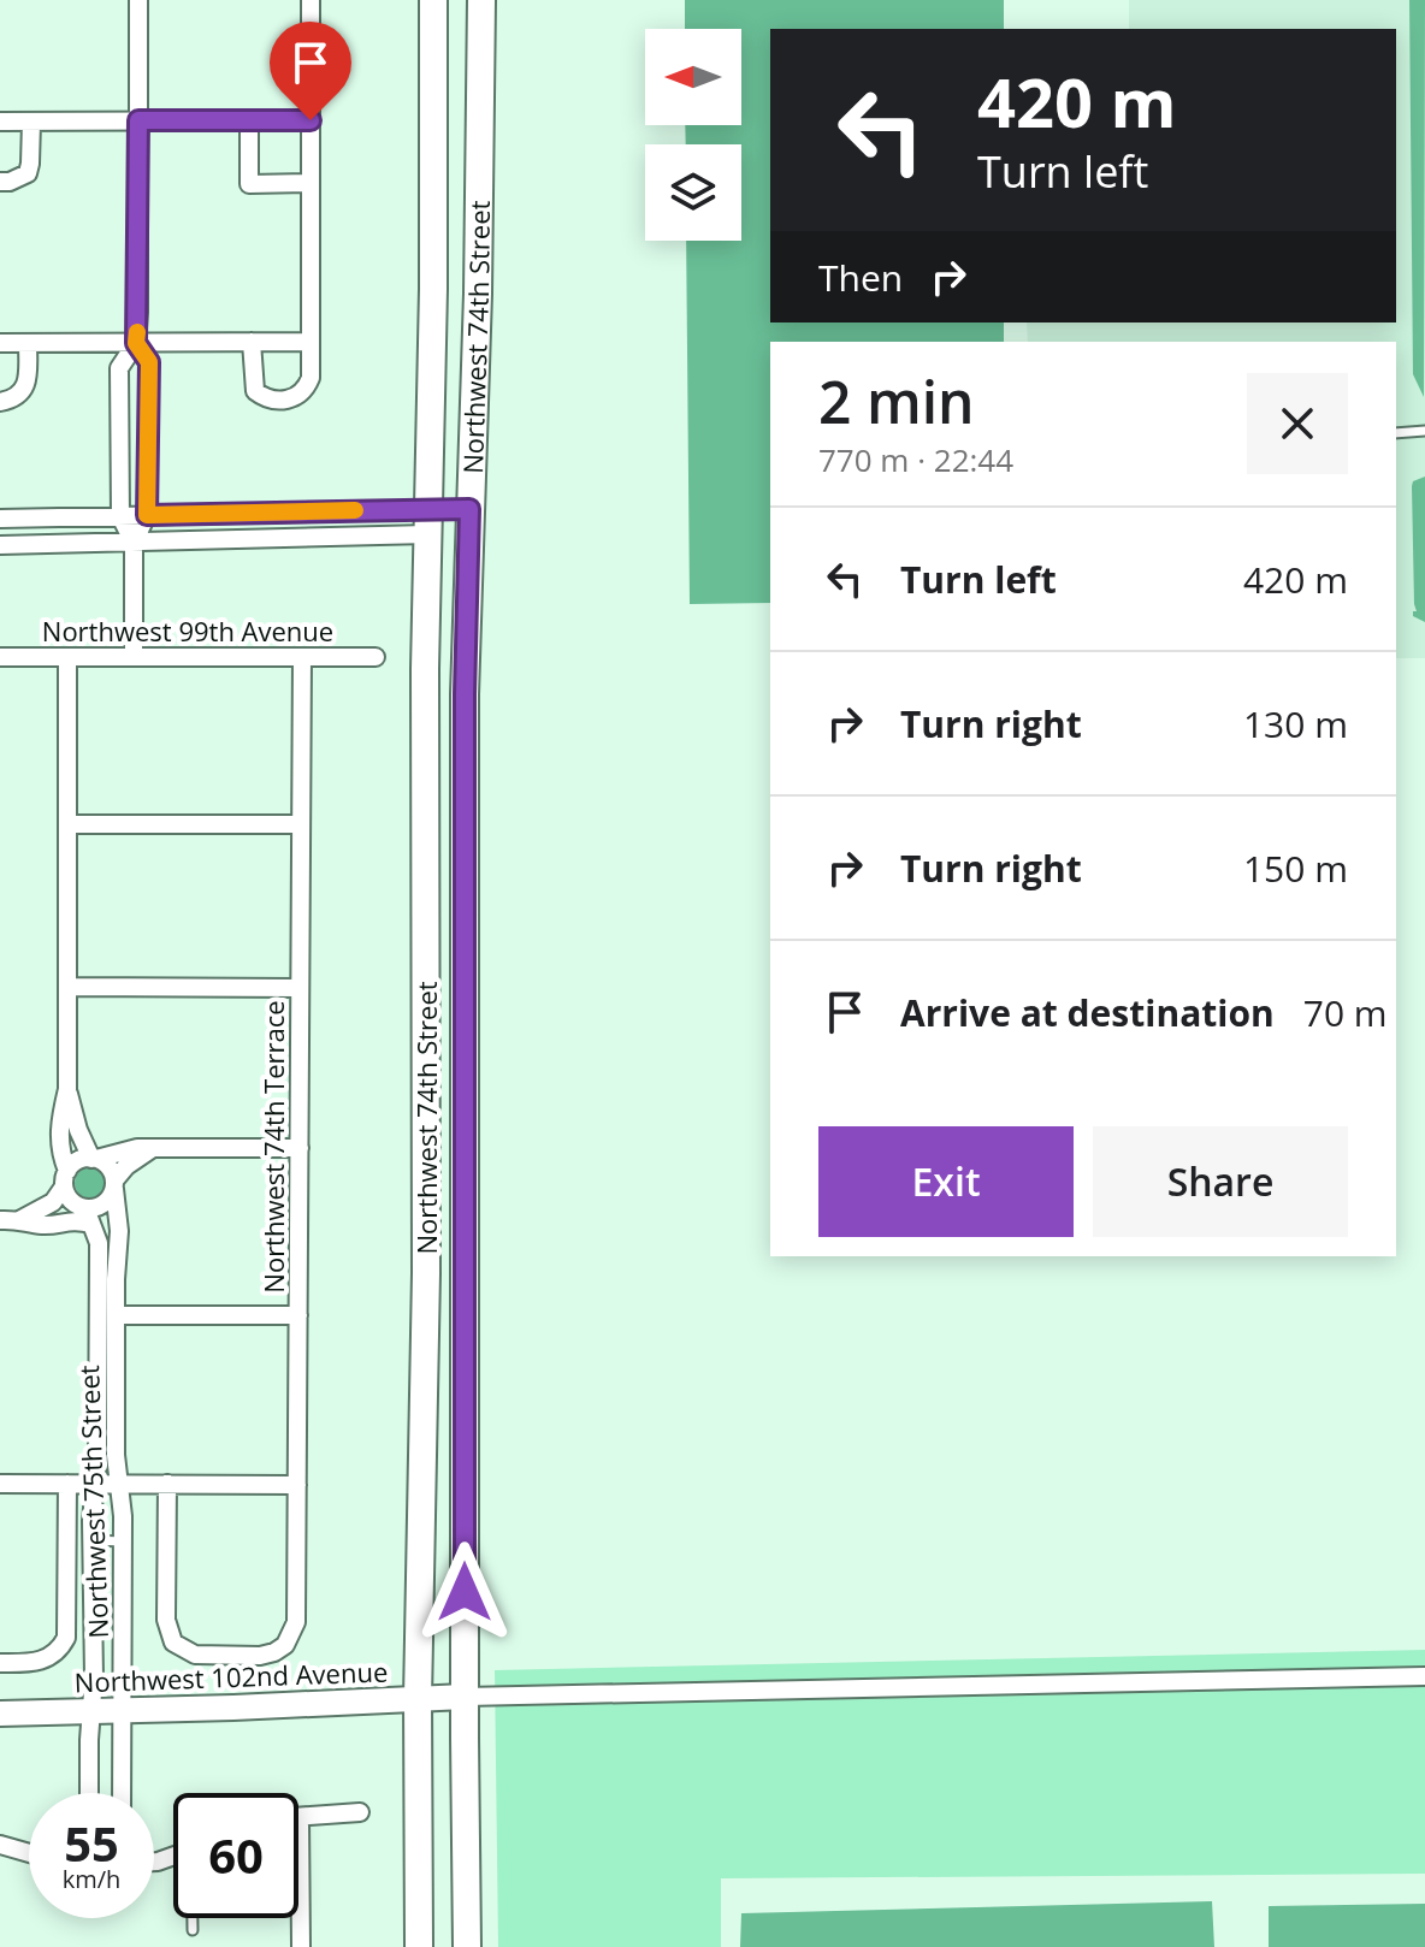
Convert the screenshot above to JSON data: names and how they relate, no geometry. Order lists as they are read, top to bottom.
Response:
{
  "streets": {
    "main road": ["Northwest 74th Street"],
    "street": [
      "Northwest 99th Avenue",
      "Northwest 74th Terrace",
      "Northwest 75th Street",
      "Northwest 102nd Avenue"
    ]
  },
  "crossings": [
    ["Northwest 74th Street", "Northwest 102nd Avenue"],
    ["Northwest 99th Avenue", "Northwest 74th Terrace"],
    ["Northwest 75th Street", "Northwest 102nd Avenue"]
  ],
  "north": "left",
  "page": {
    "turn": ["420 m", "Turn left"],
    "then": "Then",
    "heading": ["2 min", "770 m · 22:44"],
    "list": [
      {
        "name": "Turn left",
        "value": "420 m"
      },
      {
        "name": "Turn right",
        "value": "130 m"
      },
      {
        "name": "Turn right",
        "value": "150 m"
      },
      {
        "name": "Arrive at destination",
        "value": "70 m"
      }
    ],
    "buttons": ["Exit", "Share"],
    "speed": "55 km/h",
    "limit": "60"
  }
}
